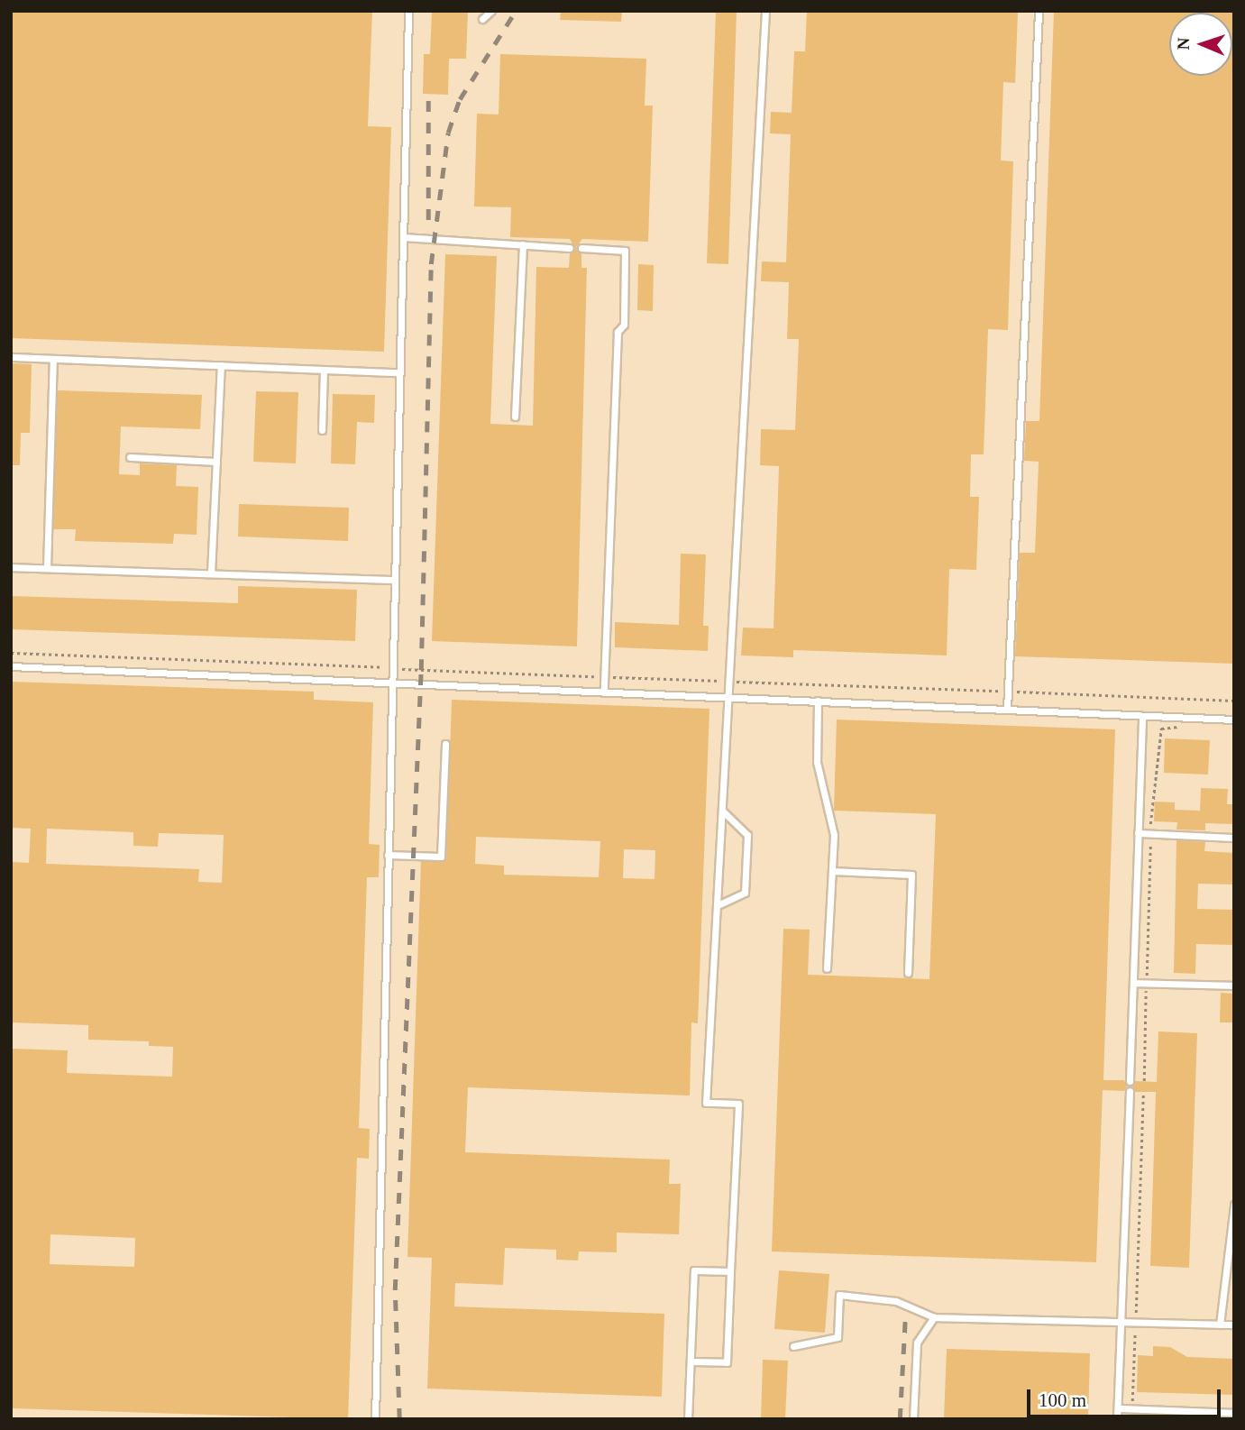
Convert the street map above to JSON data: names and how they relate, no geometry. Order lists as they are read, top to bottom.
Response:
{
  "scale_bar": "100 m",
  "north": "left"
}
